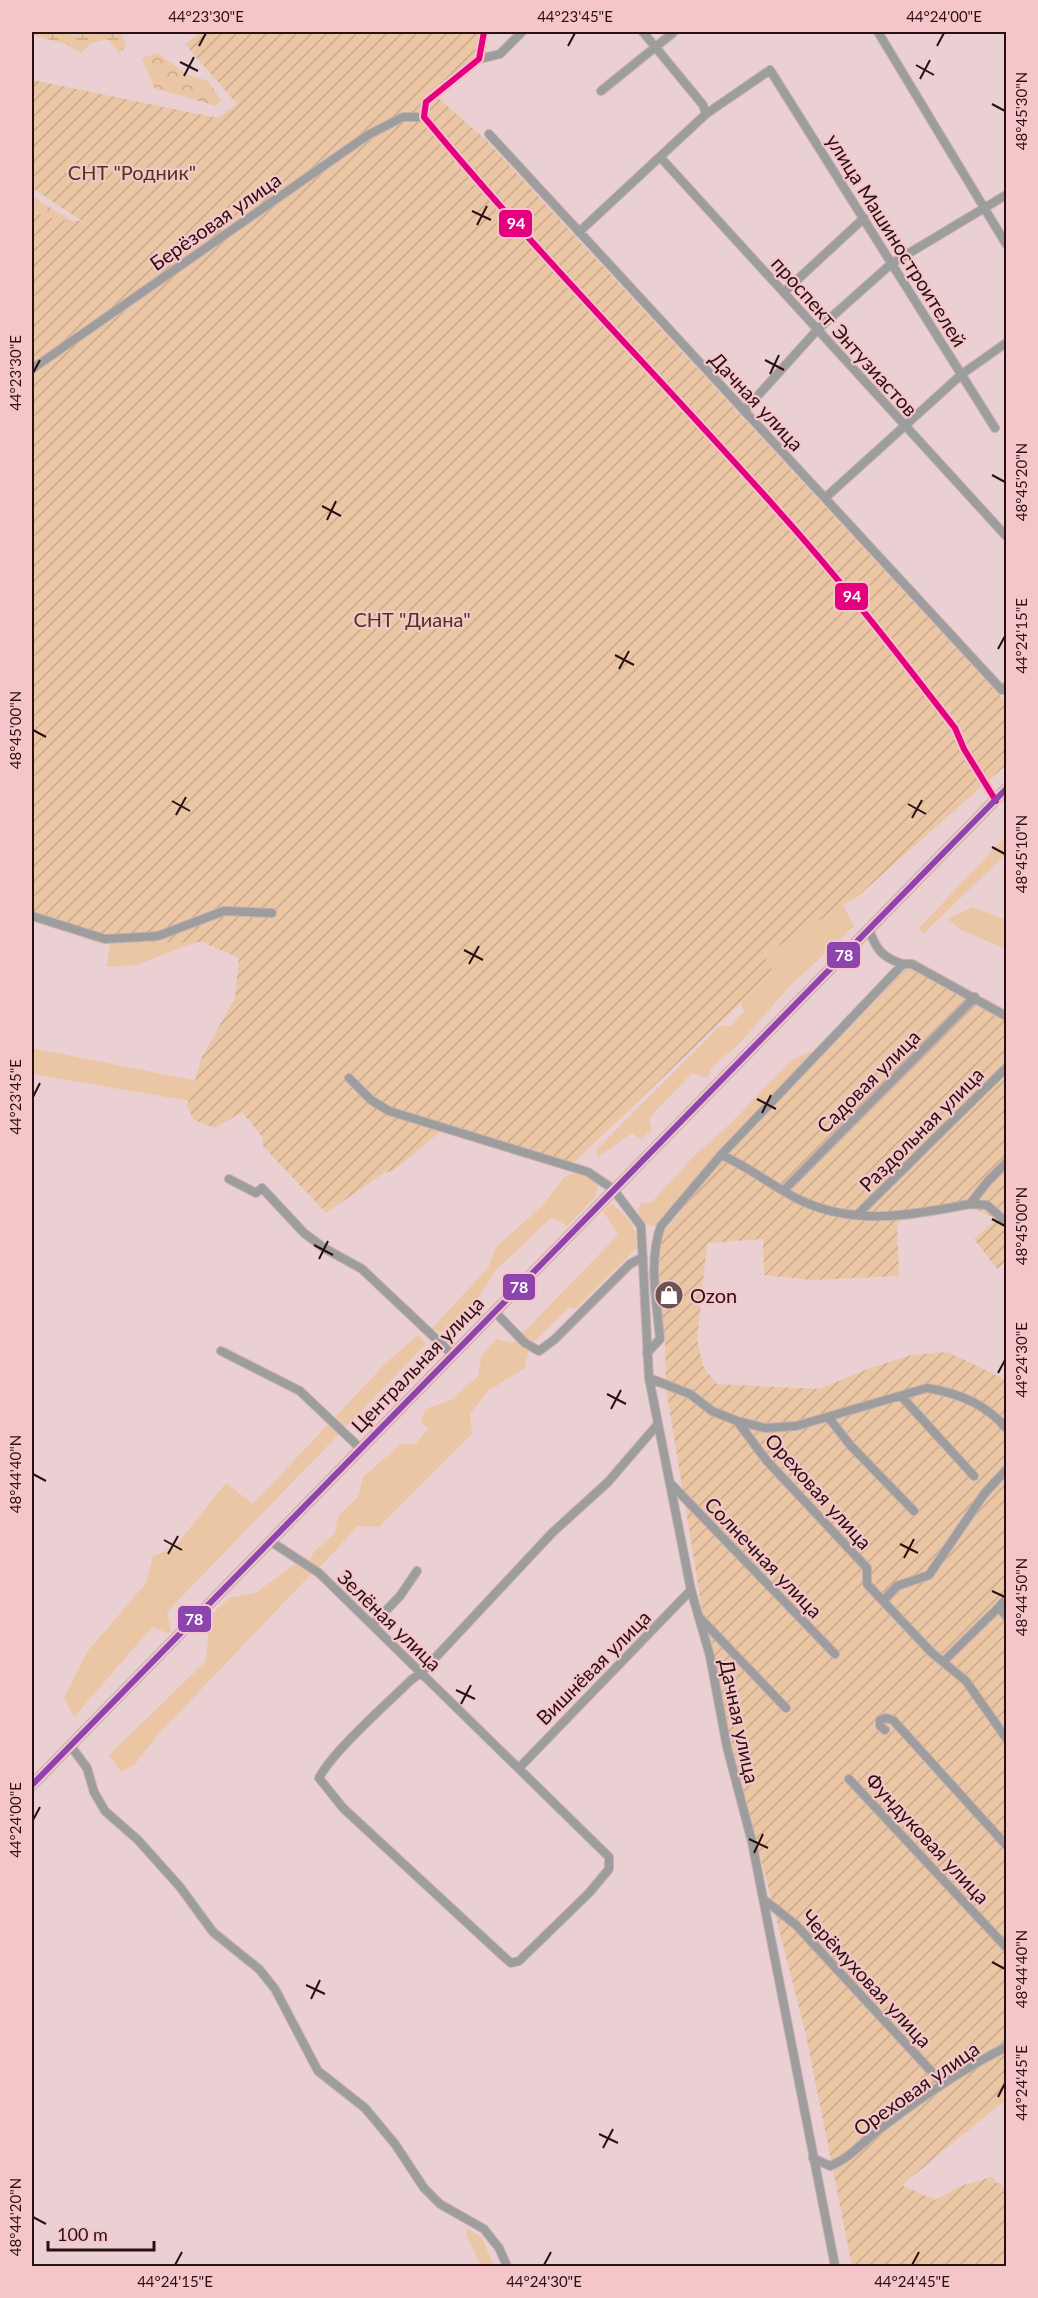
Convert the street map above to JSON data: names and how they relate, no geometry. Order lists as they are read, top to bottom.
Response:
{
  "streets": {
    "street": [
      "Берёзовая улица",
      "улица Машиностроителей",
      "проспект Энтузиастов",
      "Дачная улица",
      "Садовая улица",
      "Раздольная улица",
      "Центральная улица",
      "Ореховая улица",
      "Солнечная улица",
      "Зелёная улица",
      "Вишнёвая улица",
      "Фундуковая улица",
      "Черёмуховая улица"
    ]
  },
  "crossings": [
    ["Дачная улица", "Центральная улица"],
    ["Дачная улица", "Ореховая улица"],
    ["Дачная улица", "Солнечная улица"],
    ["Дачная улица", "Вишнёвая улица"],
    ["Дачная улица", "Черёмуховая улица"],
    ["Центральная улица", "Зелёная улица"],
    ["Ореховая улица", "Черёмуховая улица"],
    ["Зелёная улица", "Вишнёвая улица"]
  ],
  "parks": ["СНТ \"Родник\"", "СНТ \"Диана\""],
  "places": {
    "shop": ["Ozon"]
  },
  "lines": ["transit line 94", "transit line 78"],
  "scale_bar": "100 m",
  "coordinates": [
    "44°23'30\"E",
    "44°23'45\"E",
    "44°24'00\"E",
    "48°45'30\"N",
    "48°45'20\"N",
    "44°24'15\"E",
    "48°45'00\"N",
    "48°45'10\"N",
    "44°24'30\"E",
    "48°44'40\"N",
    "48°44'50\"N",
    "44°24'45\"E",
    "48°44'20\"N"
  ]
}
